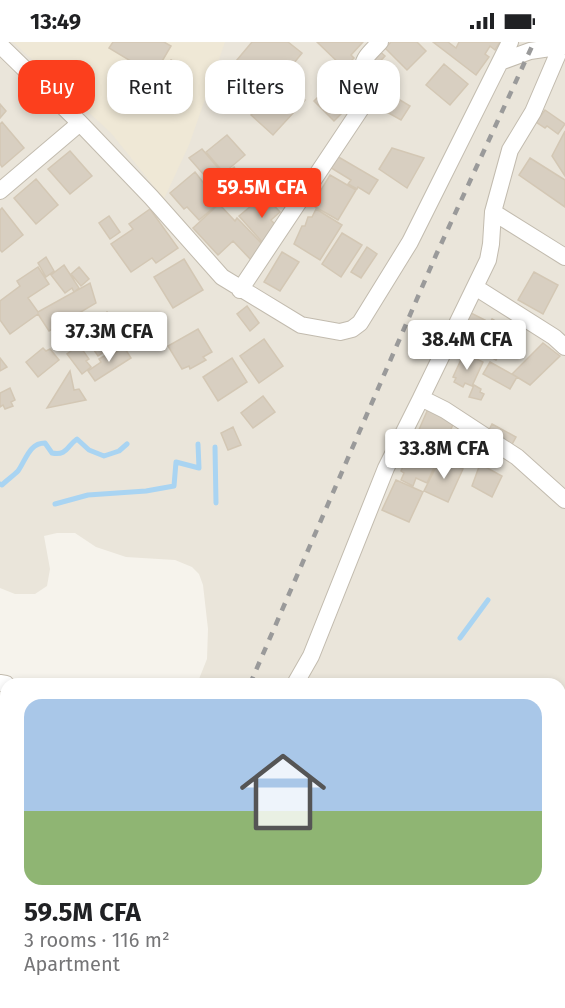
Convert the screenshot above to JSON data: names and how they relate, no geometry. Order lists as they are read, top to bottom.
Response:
{
  "page": {
    "status": "13:49",
    "chip": [
      "Buy",
      "Rent",
      "Filters",
      "New"
    ],
    "price": [
      "59.5M CFA",
      "37.3M CFA",
      "38.4M CFA",
      "33.8M CFA"
    ],
    "list": [
      {
        "name": "59.5M CFA",
        "note": "3 rooms · 116 m² · Apartment"
      }
    ]
  }
}
